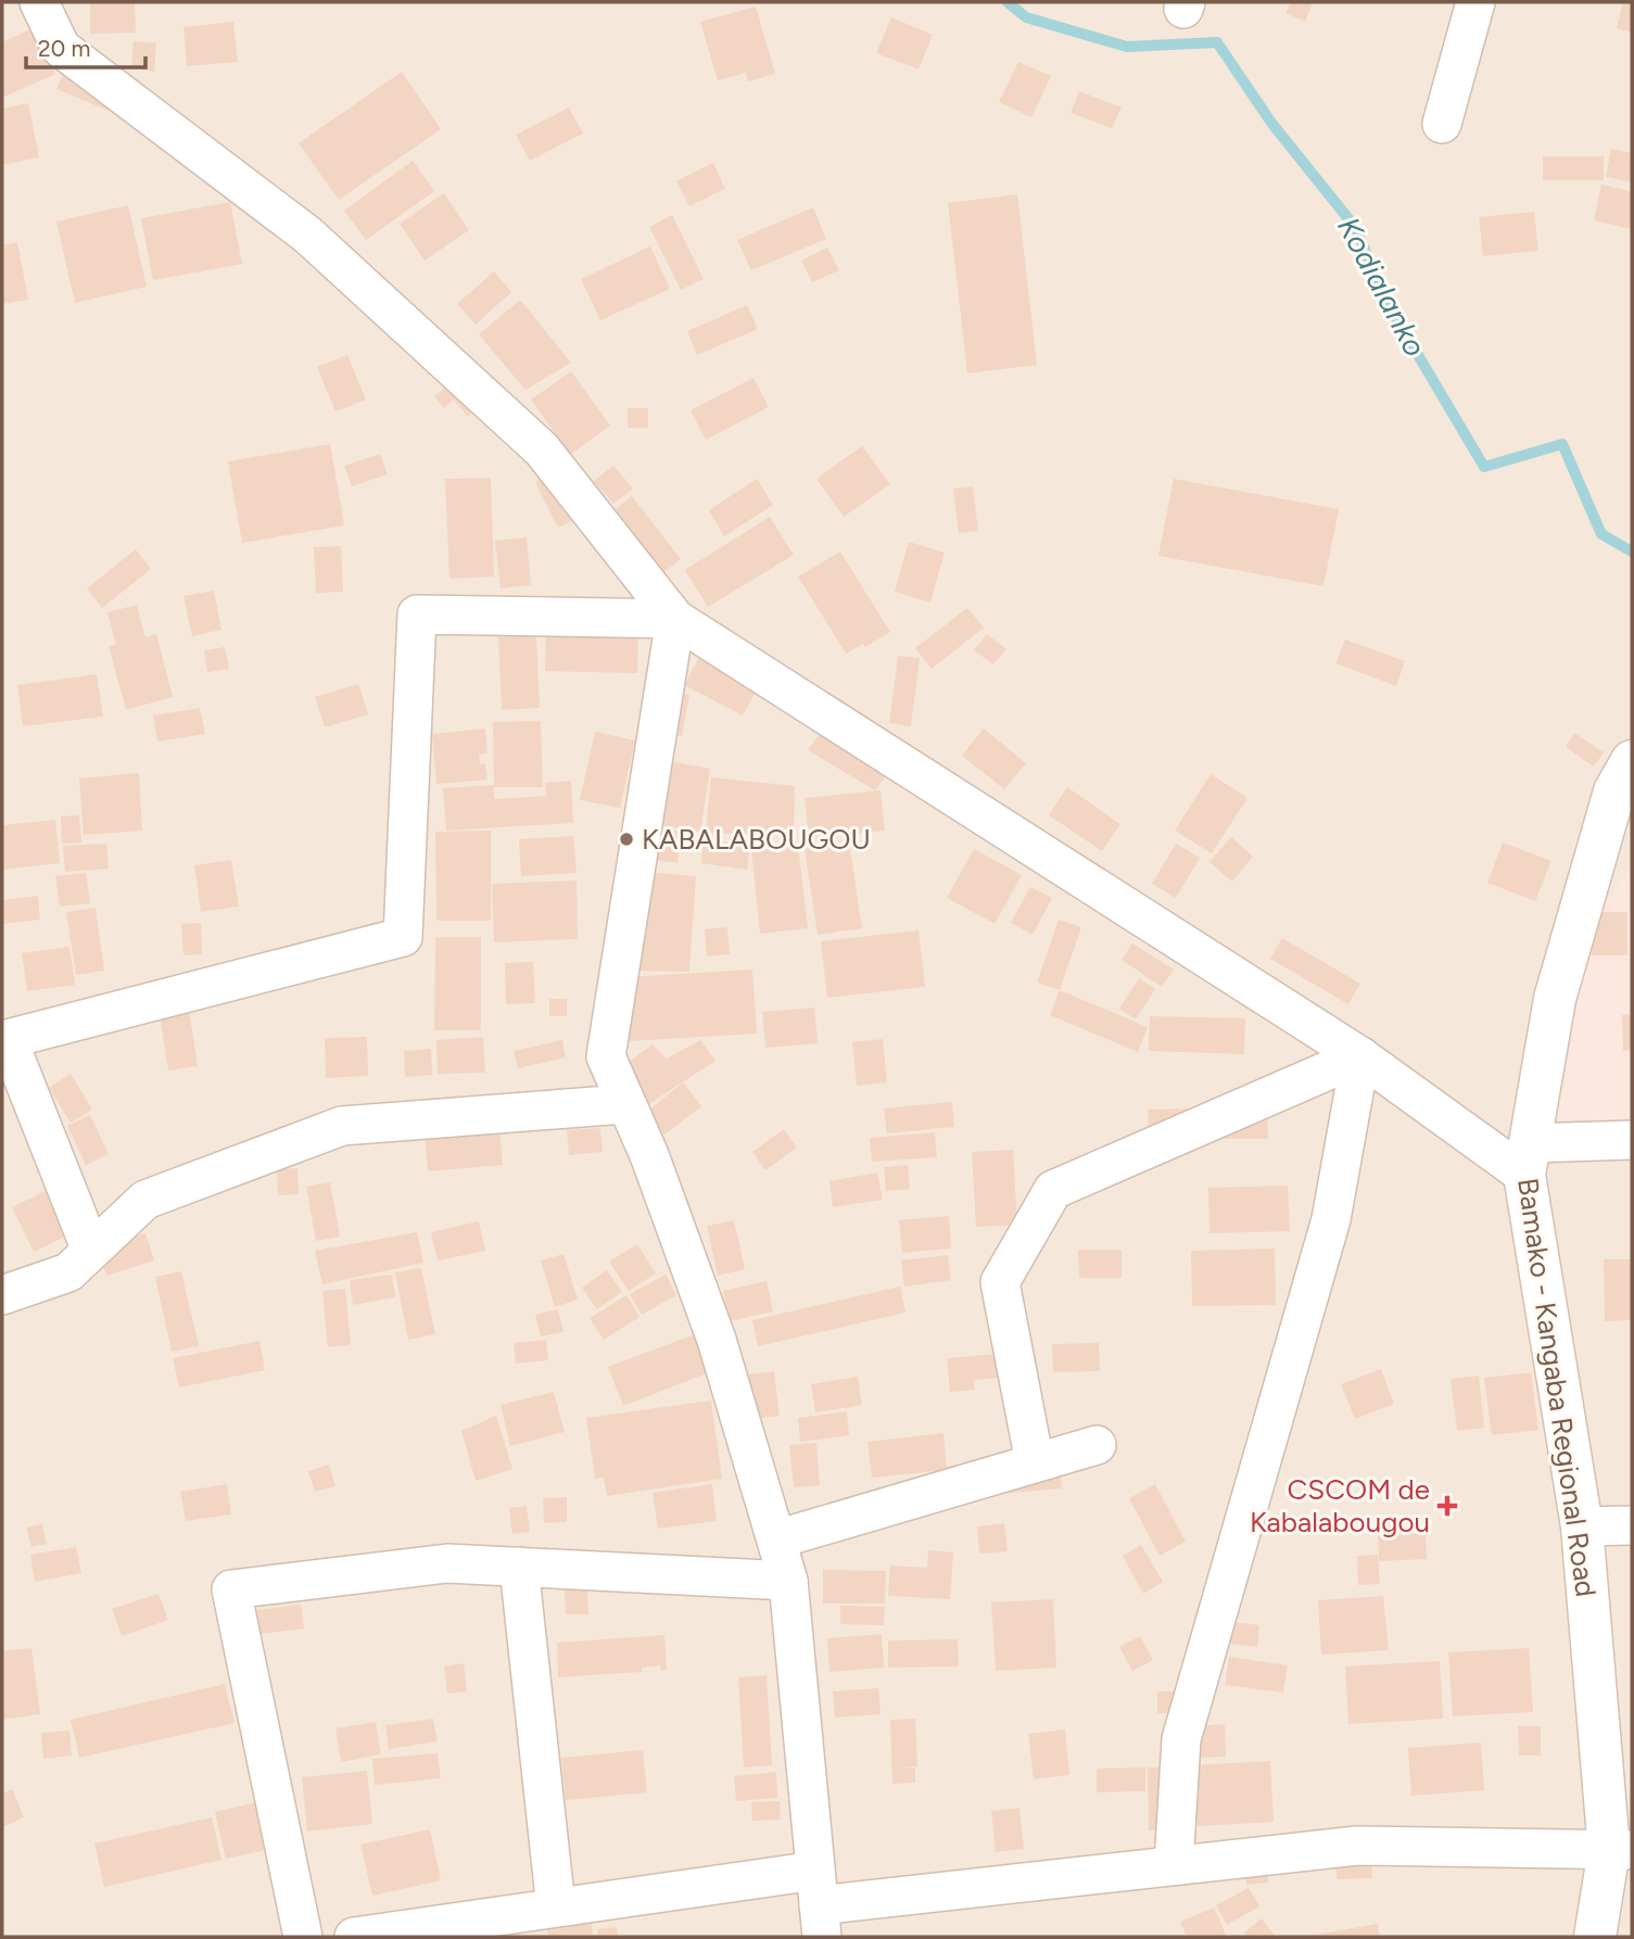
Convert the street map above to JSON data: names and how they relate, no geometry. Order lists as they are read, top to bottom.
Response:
{
  "streets": {
    "street": ["Bamako - Kangaba Regional Road"]
  },
  "water": ["Kodialanko"],
  "places": {
    "other": ["KABALABOUGOU"],
    "health": ["CSCOM de Kabalabougou"]
  },
  "scale_bar": "20 m"
}
